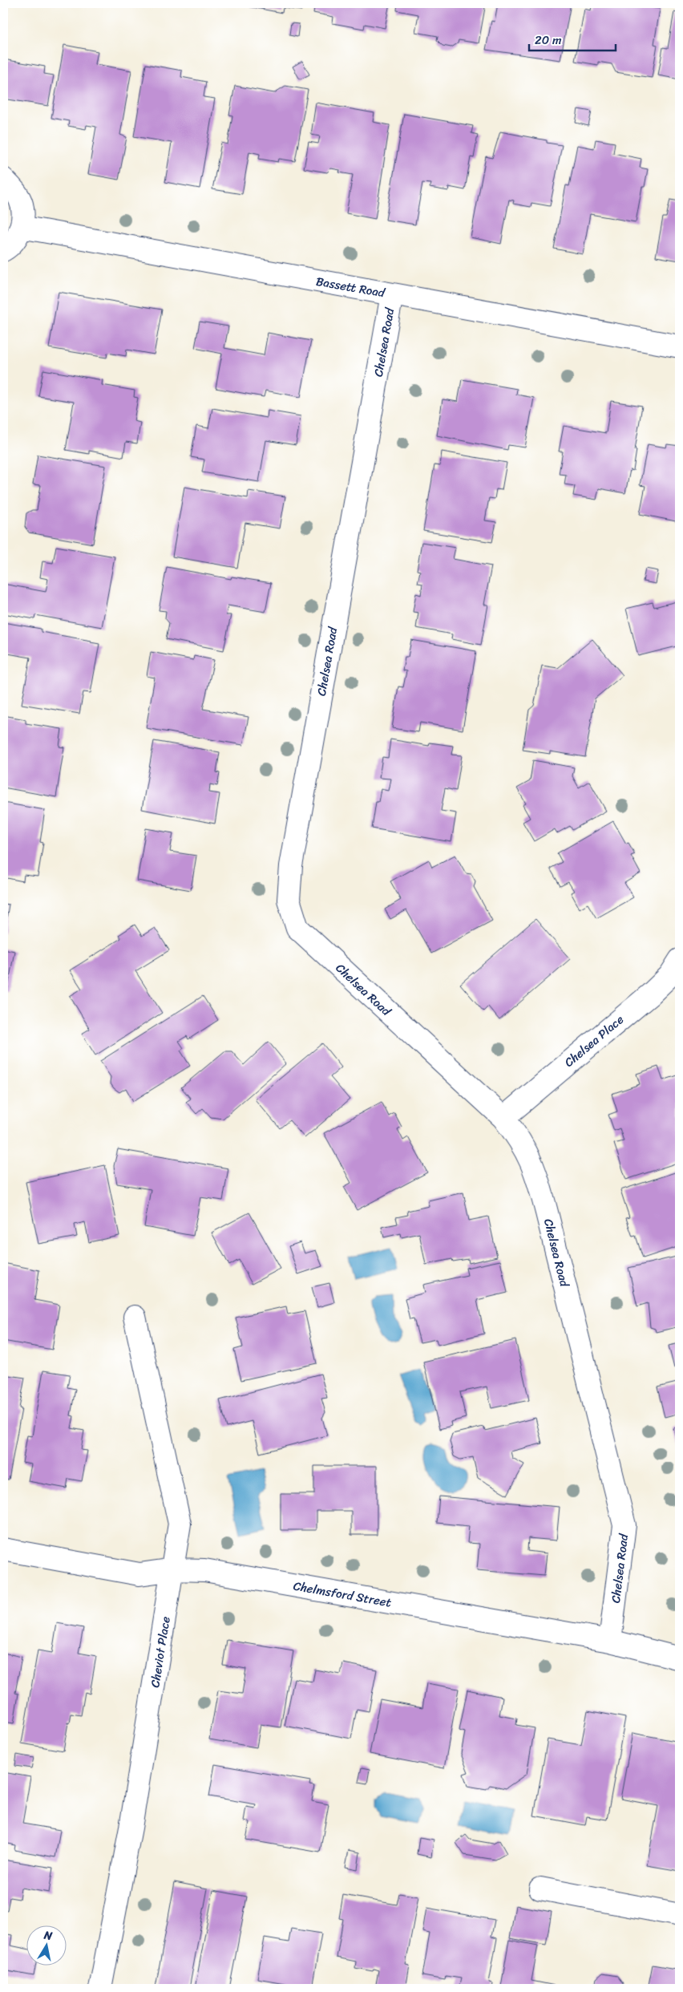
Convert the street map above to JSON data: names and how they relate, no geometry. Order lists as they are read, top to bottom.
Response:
{
  "streets": {
    "street": [
      "Bassett Road",
      "Chelsea Road",
      "Chelsea Place",
      "Chelmsford Street",
      "Cheviot Place"
    ]
  },
  "crossings": [
    ["Bassett Road", "Chelsea Road"],
    ["Chelsea Road", "Chelsea Place"],
    ["Chelsea Road", "Chelmsford Street"],
    ["Chelmsford Street", "Cheviot Place"]
  ],
  "scale_bar": "20 m",
  "north": "top"
}
